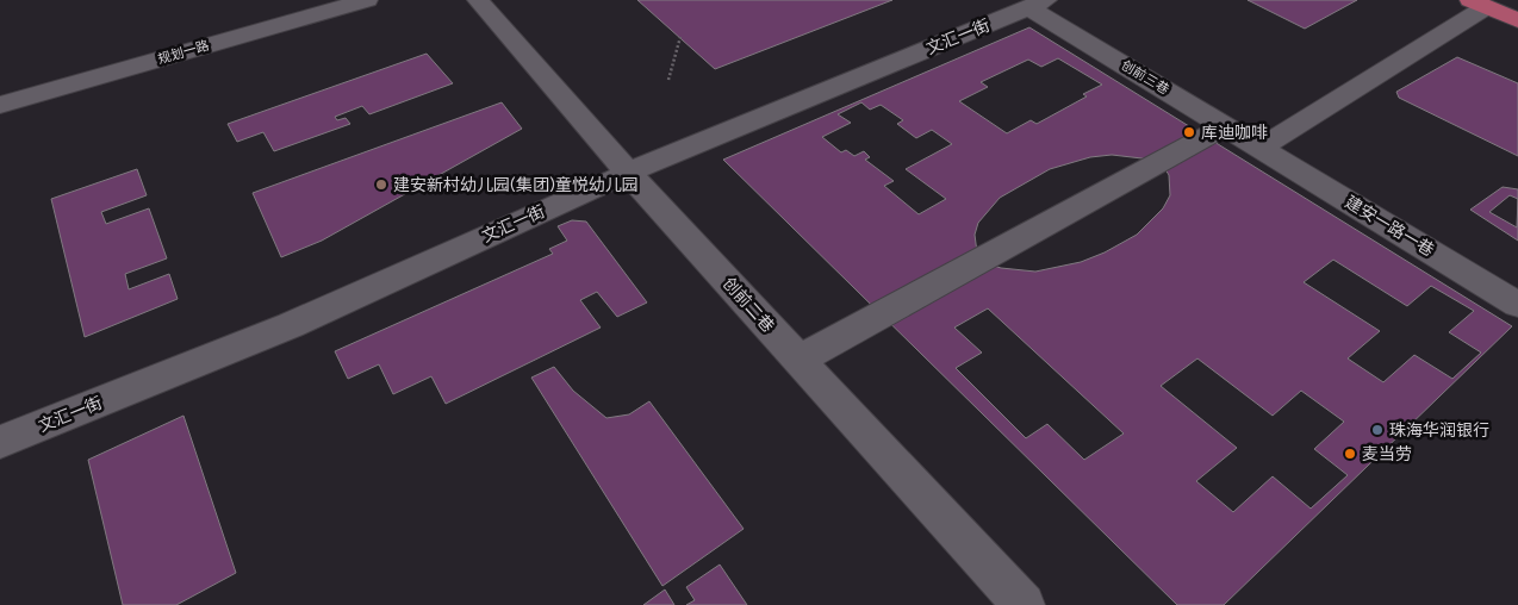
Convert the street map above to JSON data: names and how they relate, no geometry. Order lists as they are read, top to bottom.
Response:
{
  "streets": {
    "street": [
      "文汇一街",
      "规划一路",
      "创前三巷",
      "建安一路一巷",
      "创前二巷"
    ]
  },
  "crossings": [
    ["文汇一街", "创前三巷"],
    ["文汇一街", "创前二巷"],
    ["创前三巷", "建安一路一巷"]
  ],
  "places": [
    "库迪咖啡",
    "建安新村幼儿园(集团)童悦幼儿园",
    "珠海华润银行",
    "麦当劳"
  ]
}
